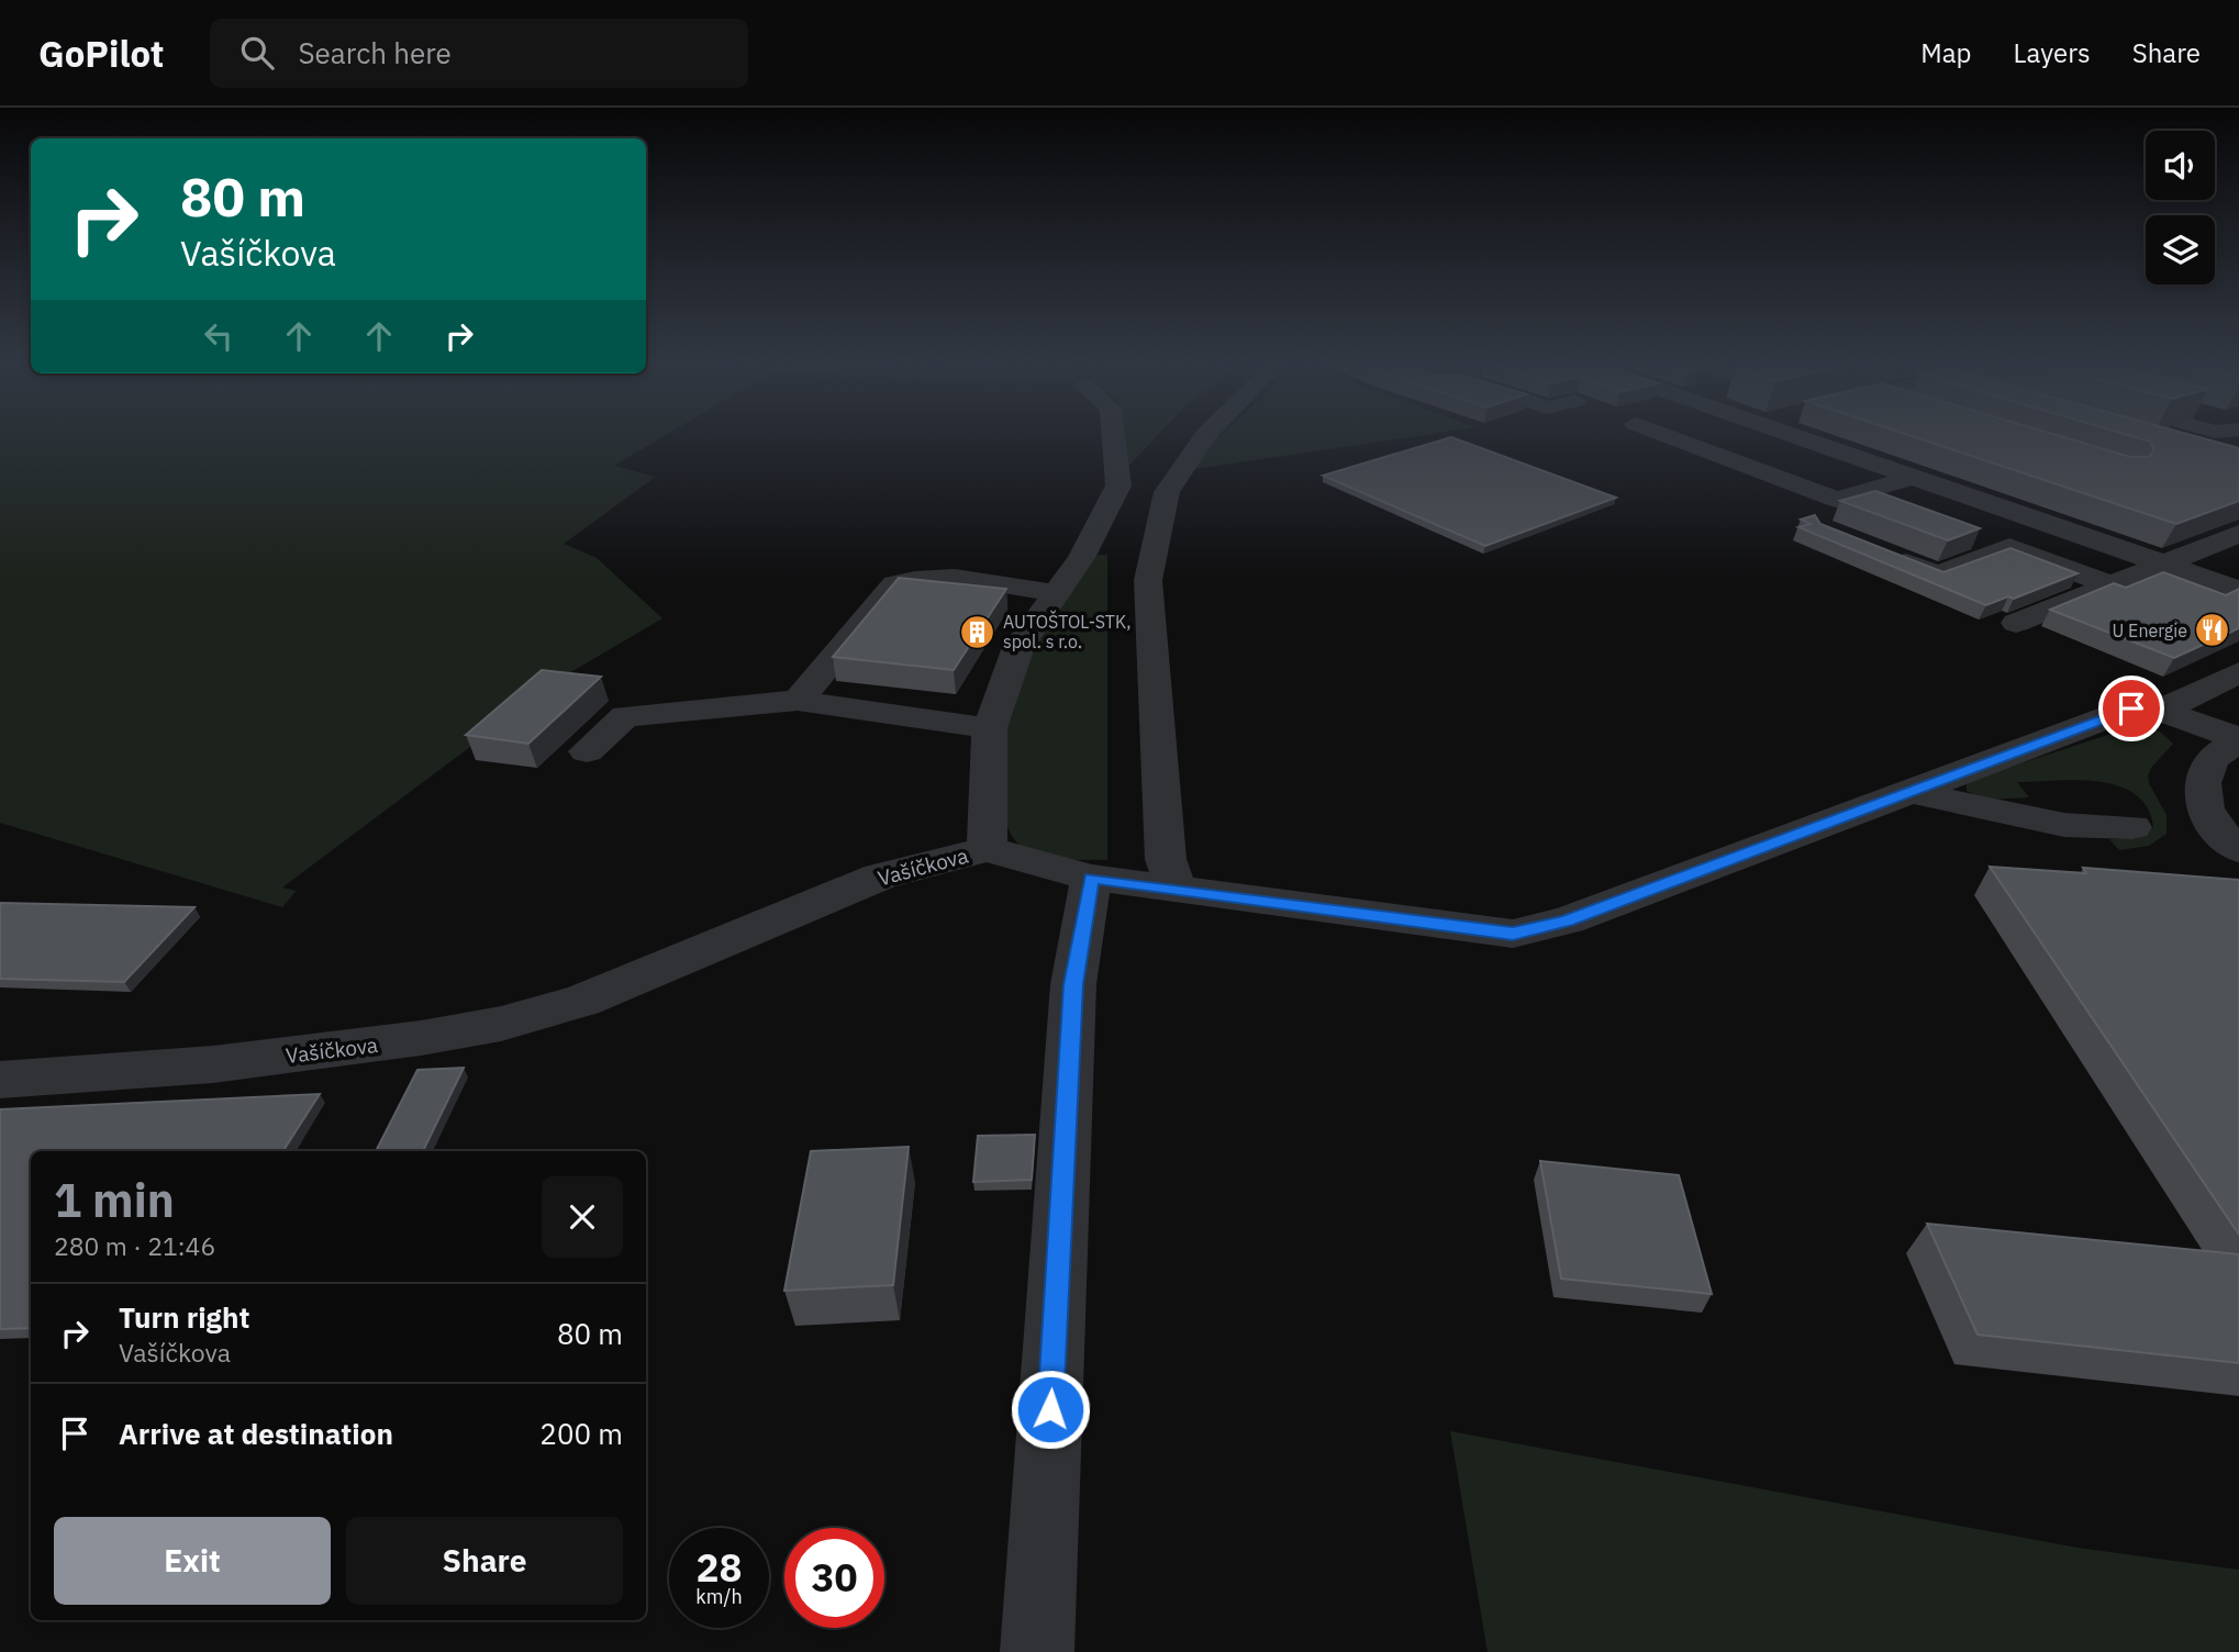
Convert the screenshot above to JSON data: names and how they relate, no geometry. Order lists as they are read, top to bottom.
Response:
{
  "streets": {
    "street": ["Vašíčkova"]
  },
  "places": {
    "restaurant": ["U Energie"],
    "building": ["AUTOŠTOL-STK, spol. s r.o."]
  },
  "page": {
    "header": "GoPilot",
    "search": "Search here",
    "nav": ["Map", "Layers", "Share"],
    "turn": ["80 m", "Vašíčkova"],
    "heading": ["1 min", "280 m · 21:46"],
    "list": [
      {
        "name": "Turn right",
        "note": "Vašíčkova",
        "value": "80 m"
      },
      {
        "name": "Arrive at destination",
        "value": "200 m"
      }
    ],
    "buttons": ["Exit", "Share"],
    "speed": "28 km/h",
    "limit": "30"
  }
}
